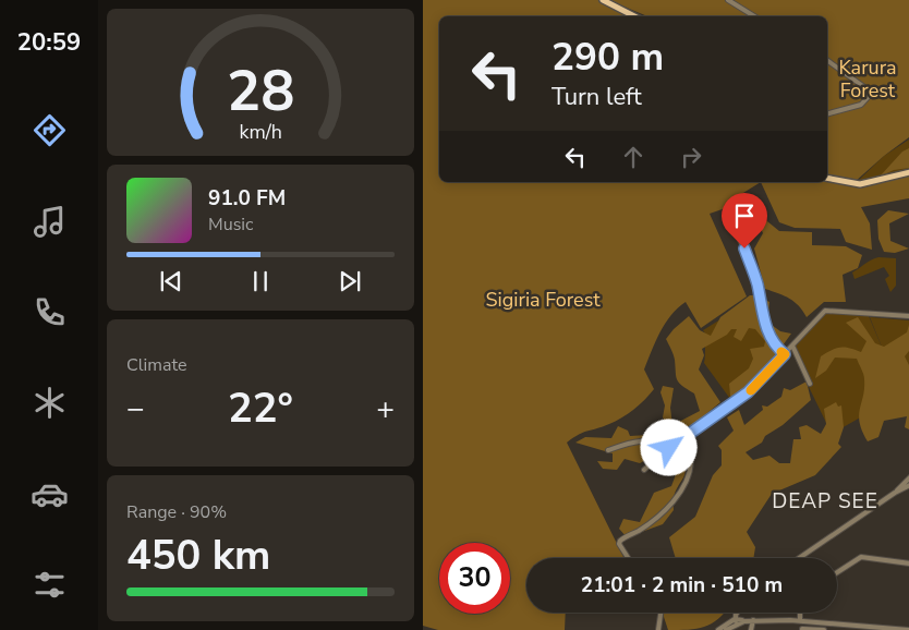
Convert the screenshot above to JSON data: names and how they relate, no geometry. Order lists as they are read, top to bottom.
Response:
{
  "districts": ["DEAP SEE"],
  "parks": ["Karura Forest", "Sigiria Forest"],
  "page": {
    "tabs": "20:59",
    "turn": ["290 m", "Turn left"],
    "song": ["91.0 FM", "Music"],
    "tile": [
      "Climate",
      ["Range · 90%", "450 km"]
    ],
    "heat": ["−", "22°", "+"],
    "limit": "30",
    "trip": "21:01 · 2 min · 510 m",
    "gauge": ["28", "km/h"]
  }
}
